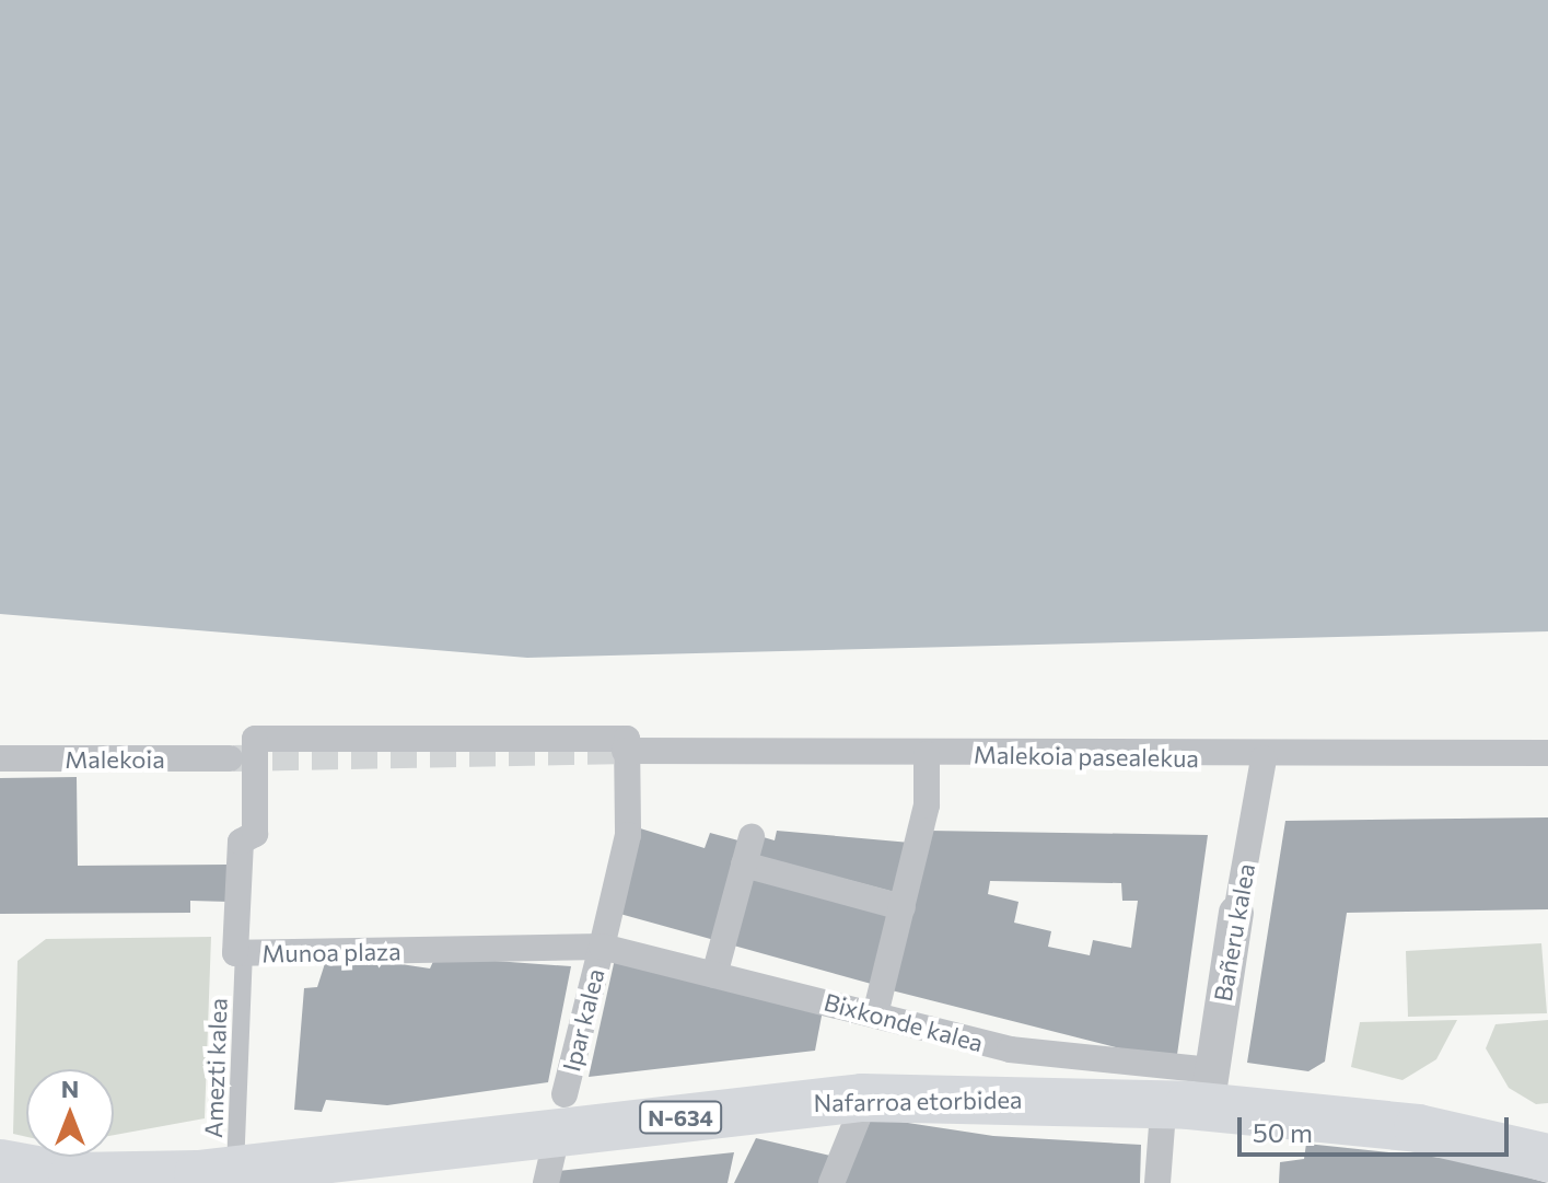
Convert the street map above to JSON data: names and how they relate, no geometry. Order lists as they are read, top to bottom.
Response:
{
  "streets": {
    "highway": ["Nafarroa etorbidea", "N-634"],
    "street": [
      "Malekoia pasealekua",
      "Malekoia",
      "Bañeru kalea",
      "Munoa plaza",
      "Ipar kalea",
      "Bixkonde kalea"
    ],
    "lane": ["Amezti kalea"]
  },
  "crossings": [
    ["Malekoia pasealekua", "Bañeru kalea"],
    ["Malekoia pasealekua", "Munoa plaza"],
    ["Bañeru kalea", "Bixkonde kalea"],
    ["Bañeru kalea", "Nafarroa etorbidea"],
    ["Munoa plaza", "Ipar kalea"],
    ["Munoa plaza", "Bixkonde kalea"],
    ["Ipar kalea", "Bixkonde kalea"],
    ["Bixkonde kalea", "Nafarroa etorbidea"],
    ["Amezti kalea", "Nafarroa etorbidea"],
    ["Amezti kalea", "N-634"],
    ["Nafarroa etorbidea", "N-634"]
  ],
  "scale_bar": "50 m",
  "north": "top"
}
